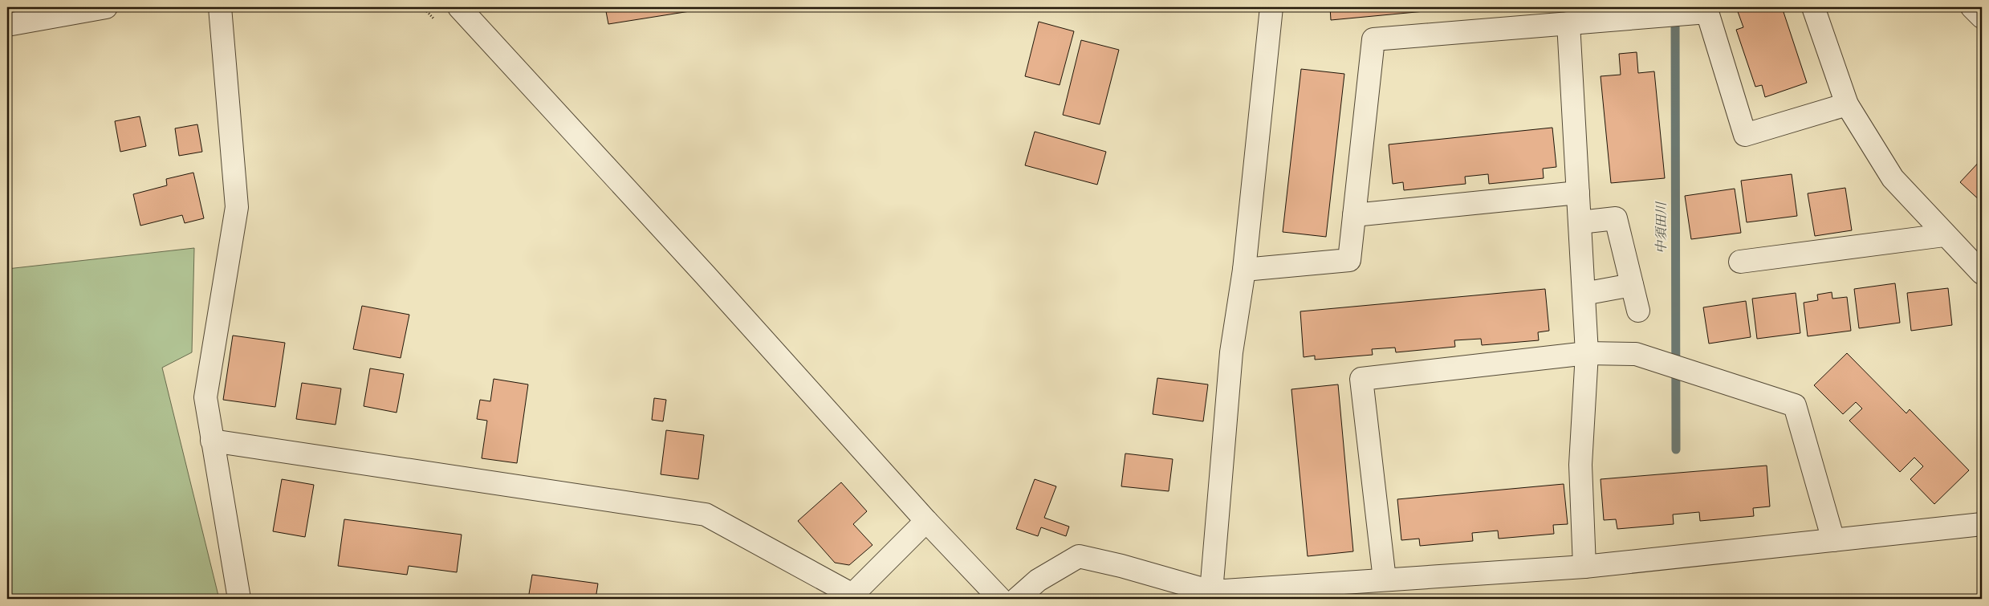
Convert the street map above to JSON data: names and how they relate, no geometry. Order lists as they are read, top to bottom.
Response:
{
  "water": ["中須田川"]
}
